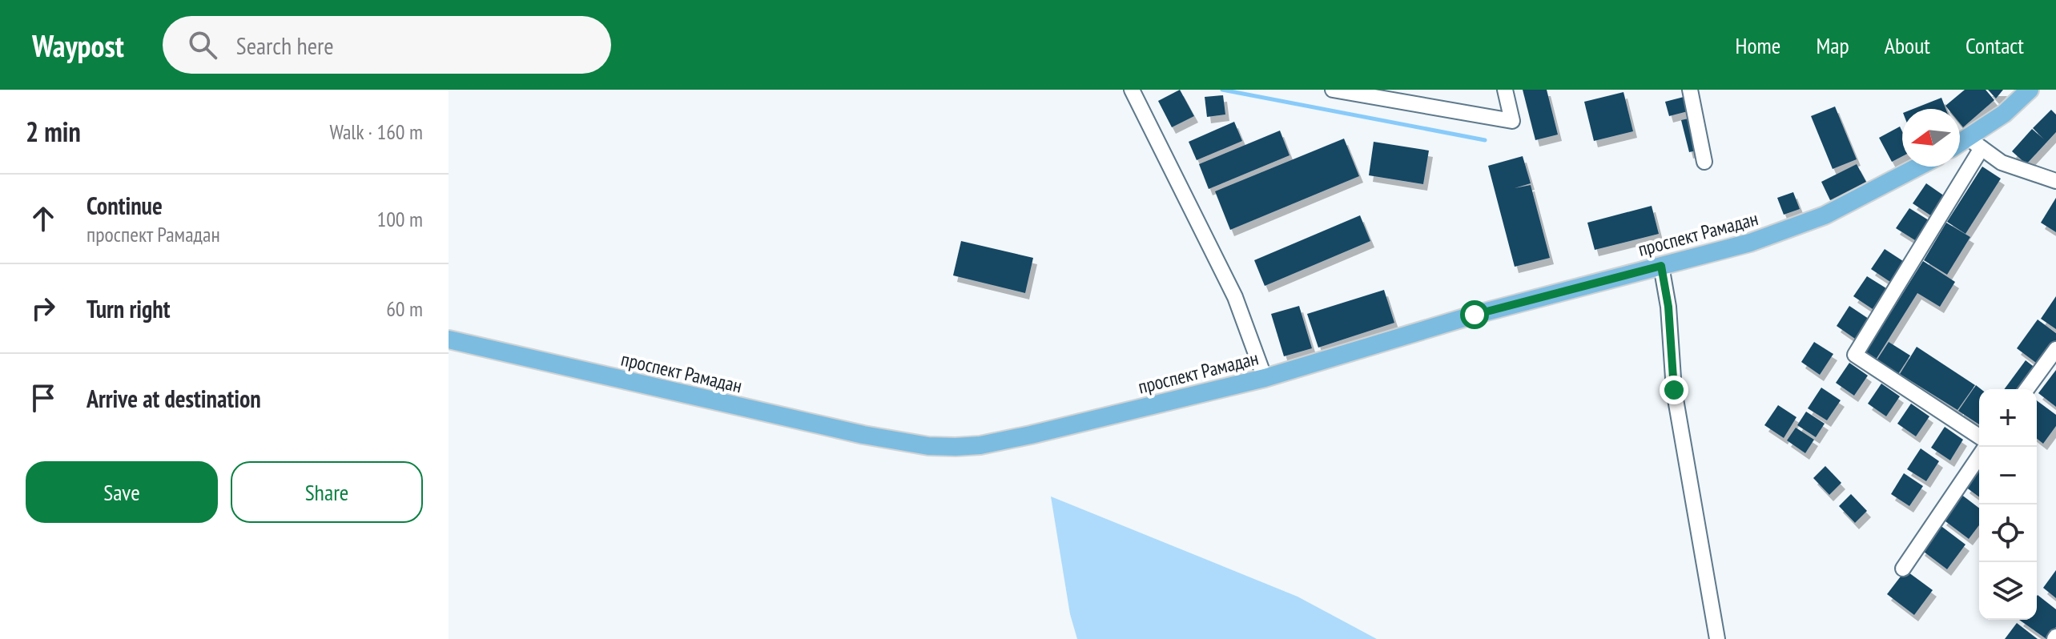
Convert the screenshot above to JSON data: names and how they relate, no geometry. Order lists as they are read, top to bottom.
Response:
{
  "streets": {
    "main road": ["проспект Рамадан"]
  },
  "north": "left",
  "page": {
    "header": "Waypost",
    "search": "Search here",
    "nav": [
      "Home",
      "Map",
      "About",
      "Contact"
    ],
    "heading": ["2 min", "Walk · 160 m"],
    "list": [
      ["Continue", "проспект Рамадан", "100 m"],
      ["Turn right", "60 m"],
      "Arrive at destination"
    ],
    "map_buttons": ["+", "−"],
    "buttons": ["Save", "Share"]
  }
}
